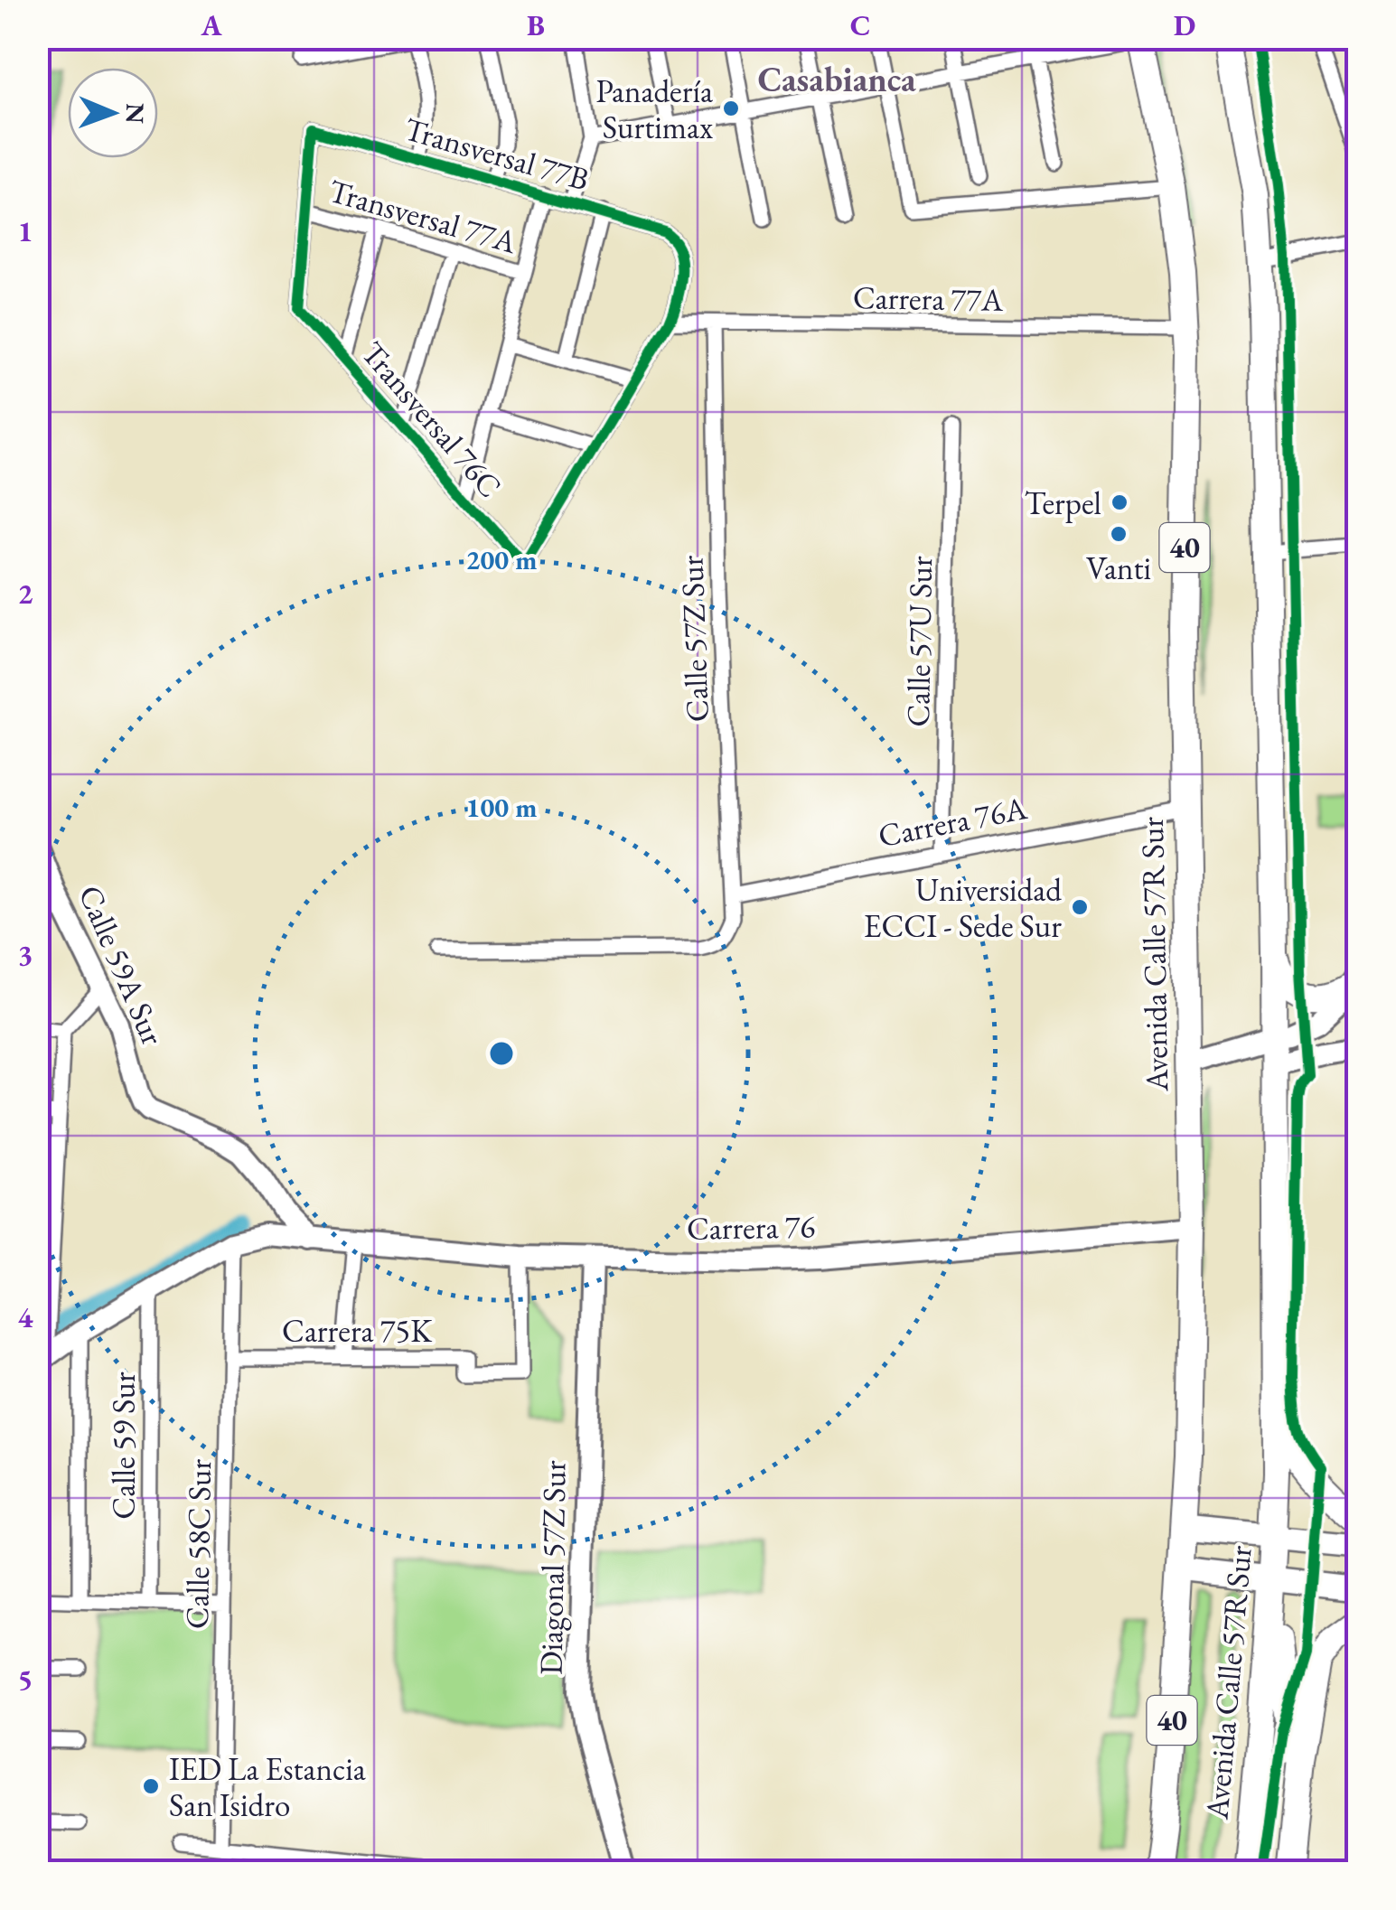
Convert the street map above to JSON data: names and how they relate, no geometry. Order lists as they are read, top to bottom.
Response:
{
  "streets": {
    "highway": ["40", "Avenida Calle 57R Sur"],
    "street": [
      "Transversal 77B",
      "Transversal 77A",
      "Carrera 77A",
      "Transversal 76C",
      "Calle 57Z Sur",
      "Calle 57U Sur",
      "Carrera 76A",
      "Calle 59A Sur",
      "Carrera 76",
      "Carrera 75K",
      "Calle 59 Sur",
      "Calle 58C Sur",
      "Diagonal 57Z Sur"
    ]
  },
  "crossings": [
    ["Transversal 77B", "Transversal 77A"],
    ["Transversal 77B", "Carrera 77A"],
    ["Transversal 77B", "Transversal 76C"],
    ["Transversal 77A", "Transversal 76C"],
    ["Carrera 77A", "Calle 57Z Sur"],
    ["Carrera 77A", "Avenida Calle 57R Sur"],
    ["Calle 57Z Sur", "Carrera 76A"],
    ["Calle 57U Sur", "Carrera 76A"],
    ["Carrera 76A", "Avenida Calle 57R Sur"],
    ["Avenida Calle 57R Sur", "Carrera 76"],
    ["Calle 59A Sur", "Carrera 76"],
    ["Carrera 76", "Carrera 75K"],
    ["Carrera 76", "Calle 58C Sur"],
    ["Carrera 76", "Diagonal 57Z Sur"],
    ["Carrera 75K", "Calle 58C Sur"]
  ],
  "districts": ["Casabianca"],
  "places": [
    "Panadería Surtimax",
    "Terpel",
    "Vanti",
    "Universidad ECCI - Sede Sur",
    "IED La Estancia San Isidro"
  ],
  "north": "right",
  "grid": {
    "columns": [
      "A",
      "B",
      "C",
      "D"
    ],
    "rows": [
      "1",
      "2",
      "3",
      "4",
      "5"
    ]
  },
  "rings": ["200 m", "100 m"]
}
